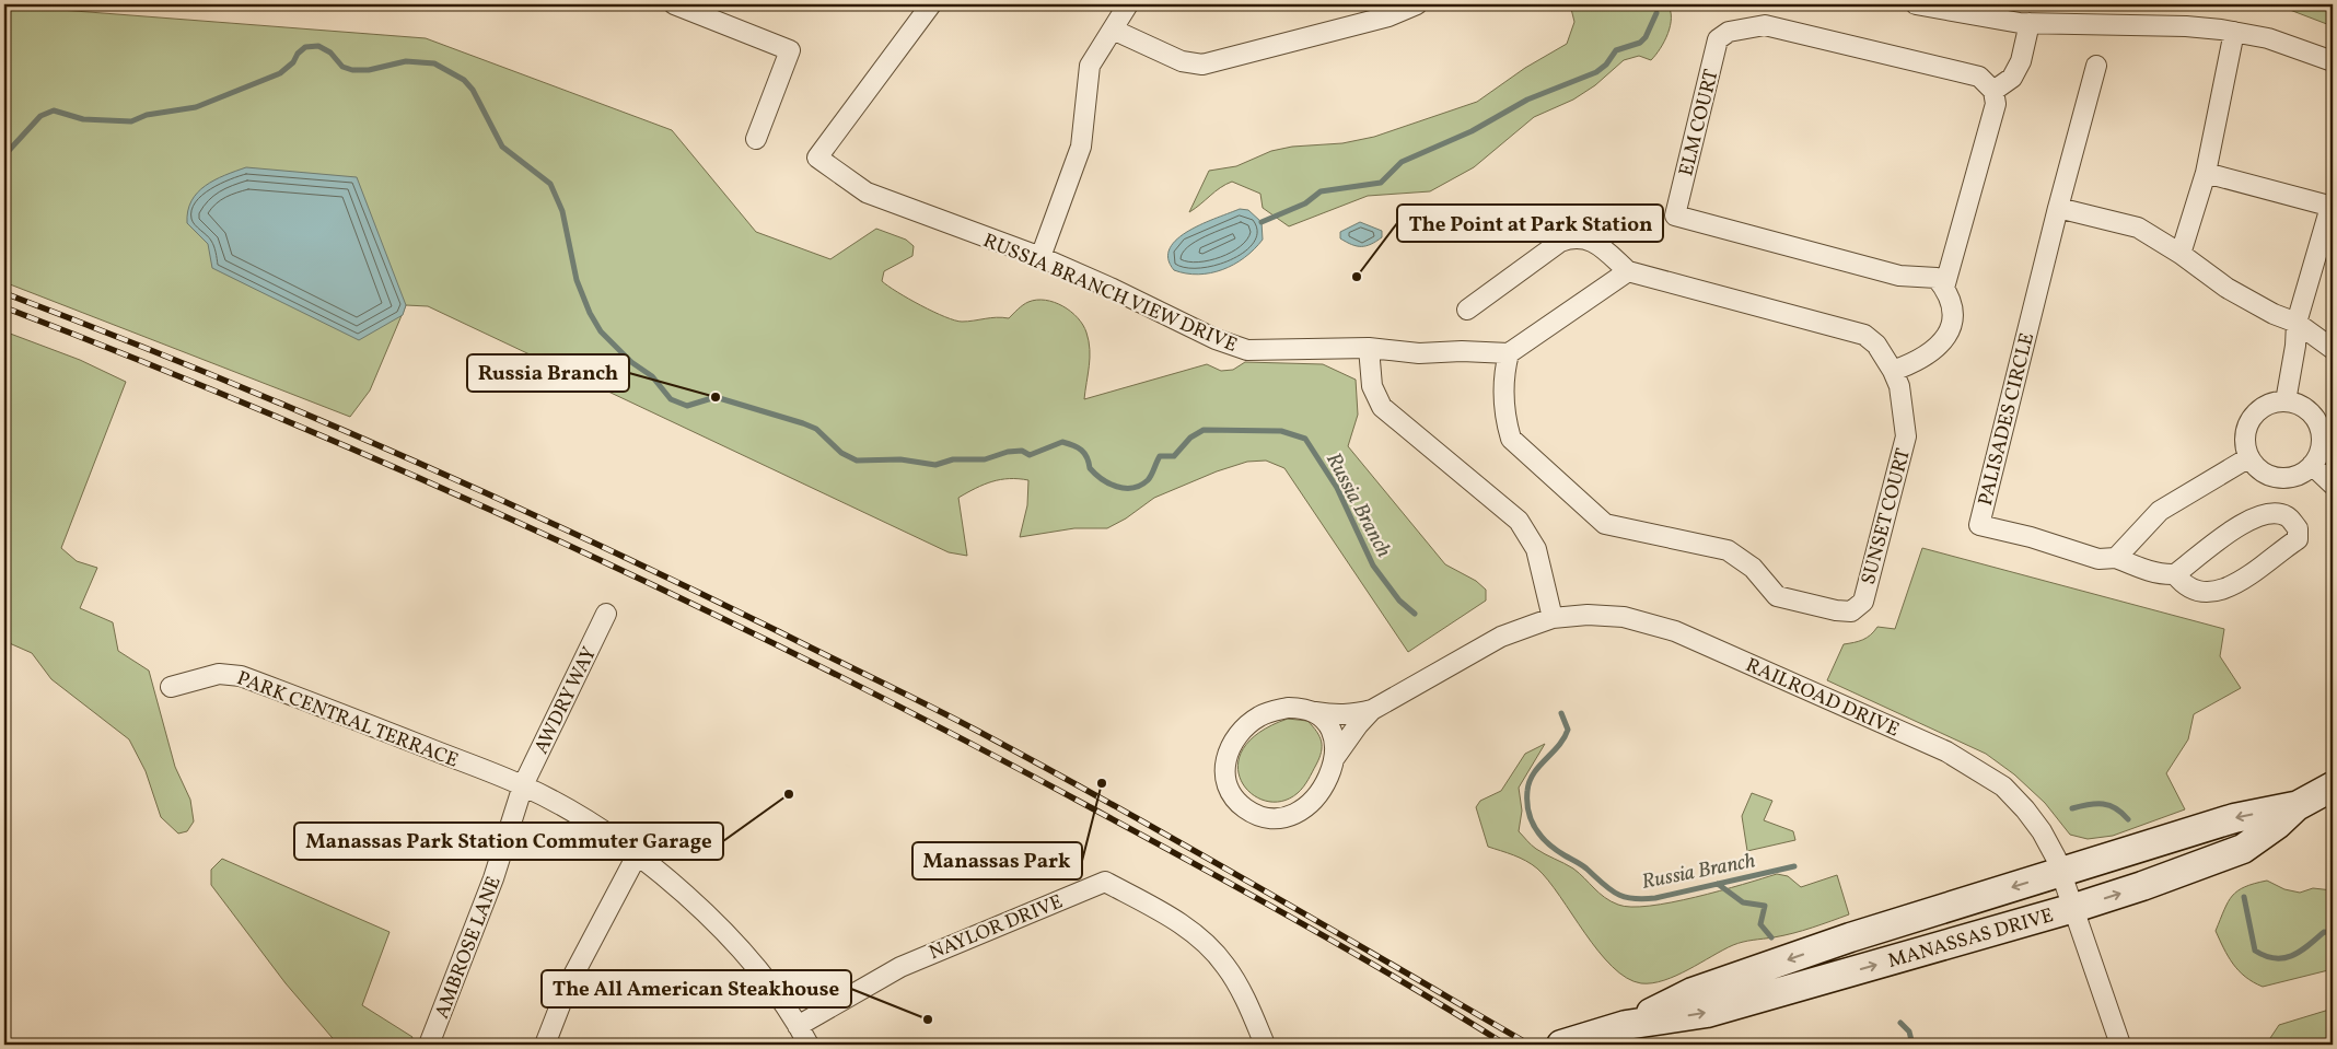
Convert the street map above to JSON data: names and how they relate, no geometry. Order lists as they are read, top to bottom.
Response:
{
  "streets": {
    "main road": ["MANASSAS DRIVE"],
    "street": [
      "ELM COURT",
      "RUSSIA BRANCH VIEW DRIVE",
      "PALISADES CIRCLE",
      "SUNSET COURT",
      "RAILROAD DRIVE",
      "AWDRY WAY",
      "PARK CENTRAL TERRACE",
      "NAYLOR DRIVE",
      "AMBROSE LANE"
    ]
  },
  "crossings": [
    ["RAILROAD DRIVE", "MANASSAS DRIVE"],
    ["AWDRY WAY", "PARK CENTRAL TERRACE"],
    ["AWDRY WAY", "AMBROSE LANE"],
    ["PARK CENTRAL TERRACE", "NAYLOR DRIVE"],
    ["PARK CENTRAL TERRACE", "AMBROSE LANE"]
  ],
  "water": ["Russia Branch"],
  "places": [
    "The Point at Park Station",
    "Russia Branch",
    "Manassas Park",
    "Manassas Park Station Commuter Garage",
    "The All American Steakhouse"
  ]
}
